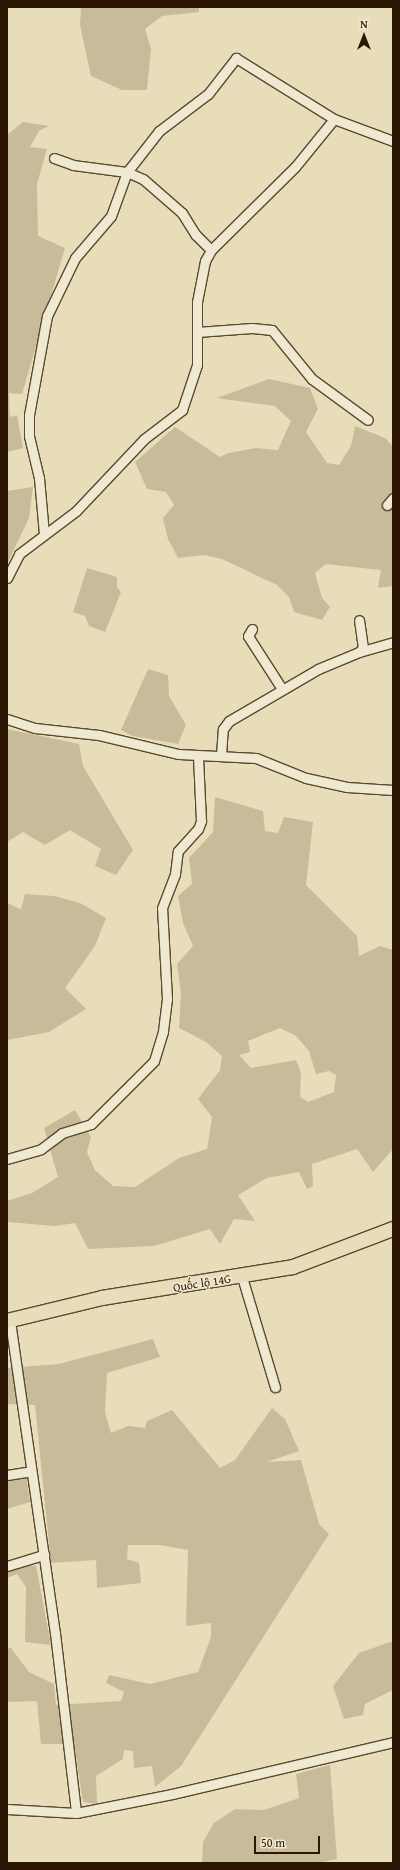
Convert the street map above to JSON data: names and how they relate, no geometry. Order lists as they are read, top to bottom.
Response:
{
  "streets": {
    "main road": ["Quốc lộ 14G"]
  },
  "scale_bar": "50 m",
  "north": "top"
}
